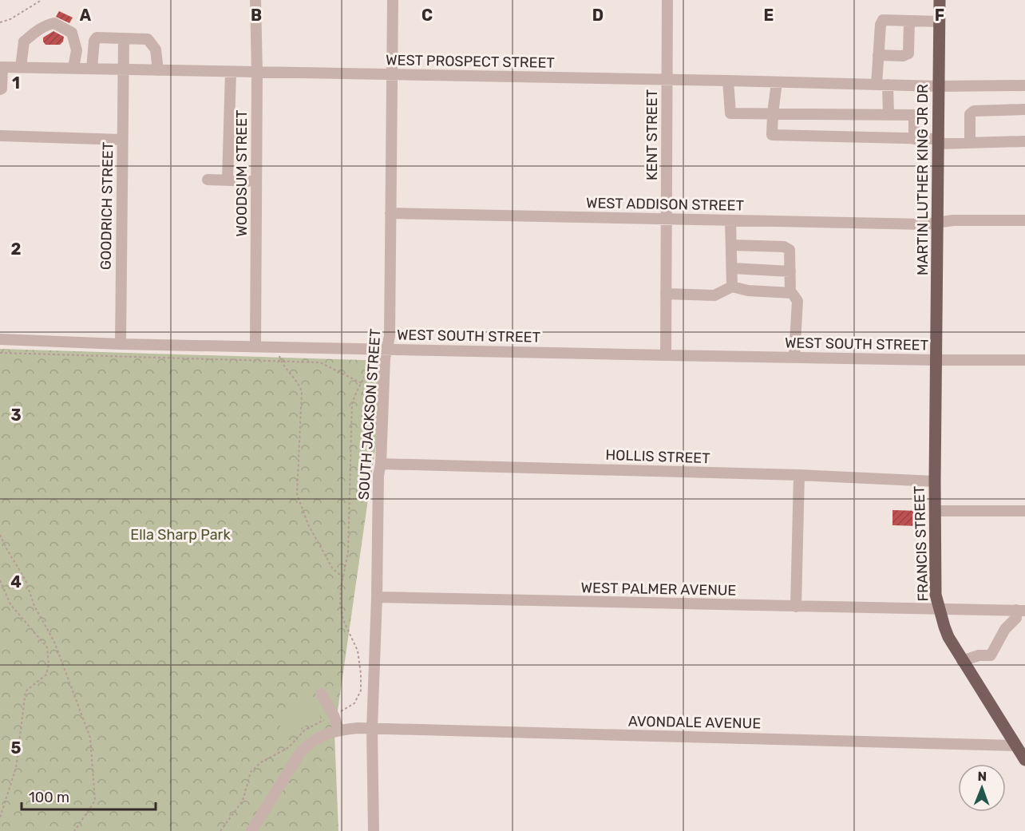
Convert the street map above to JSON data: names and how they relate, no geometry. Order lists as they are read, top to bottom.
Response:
{
  "streets": {
    "main road": ["MARTIN LUTHER KING JR DR", "FRANCIS STREET"],
    "street": [
      "WEST PROSPECT STREET",
      "KENT STREET",
      "WOODSUM STREET",
      "WEST ADDISON STREET",
      "GOODRICH STREET",
      "WEST SOUTH STREET",
      "SOUTH JACKSON STREET",
      "HOLLIS STREET",
      "WEST PALMER AVENUE",
      "AVONDALE AVENUE"
    ]
  },
  "crossings": [
    ["WEST PROSPECT STREET", "KENT STREET"],
    ["WEST PROSPECT STREET", "WOODSUM STREET"],
    ["WEST PROSPECT STREET", "MARTIN LUTHER KING JR DR"],
    ["WEST PROSPECT STREET", "GOODRICH STREET"],
    ["WEST PROSPECT STREET", "SOUTH JACKSON STREET"],
    ["KENT STREET", "WEST ADDISON STREET"],
    ["KENT STREET", "WEST SOUTH STREET"],
    ["WOODSUM STREET", "WEST SOUTH STREET"],
    ["MARTIN LUTHER KING JR DR", "WEST ADDISON STREET"],
    ["MARTIN LUTHER KING JR DR", "WEST SOUTH STREET"],
    ["MARTIN LUTHER KING JR DR", "FRANCIS STREET"],
    ["WEST ADDISON STREET", "SOUTH JACKSON STREET"],
    ["GOODRICH STREET", "WEST SOUTH STREET"],
    ["WEST SOUTH STREET", "SOUTH JACKSON STREET"],
    ["WEST SOUTH STREET", "FRANCIS STREET"],
    ["SOUTH JACKSON STREET", "HOLLIS STREET"],
    ["SOUTH JACKSON STREET", "WEST PALMER AVENUE"],
    ["SOUTH JACKSON STREET", "AVONDALE AVENUE"],
    ["HOLLIS STREET", "FRANCIS STREET"],
    ["FRANCIS STREET", "WEST PALMER AVENUE"],
    ["FRANCIS STREET", "AVONDALE AVENUE"]
  ],
  "parks": ["Ella Sharp Park"],
  "scale_bar": "100 m",
  "north": "top",
  "grid": {
    "columns": [
      "A",
      "B",
      "C",
      "D",
      "E",
      "F"
    ],
    "rows": [
      "1",
      "2",
      "3",
      "4",
      "5"
    ]
  }
}
